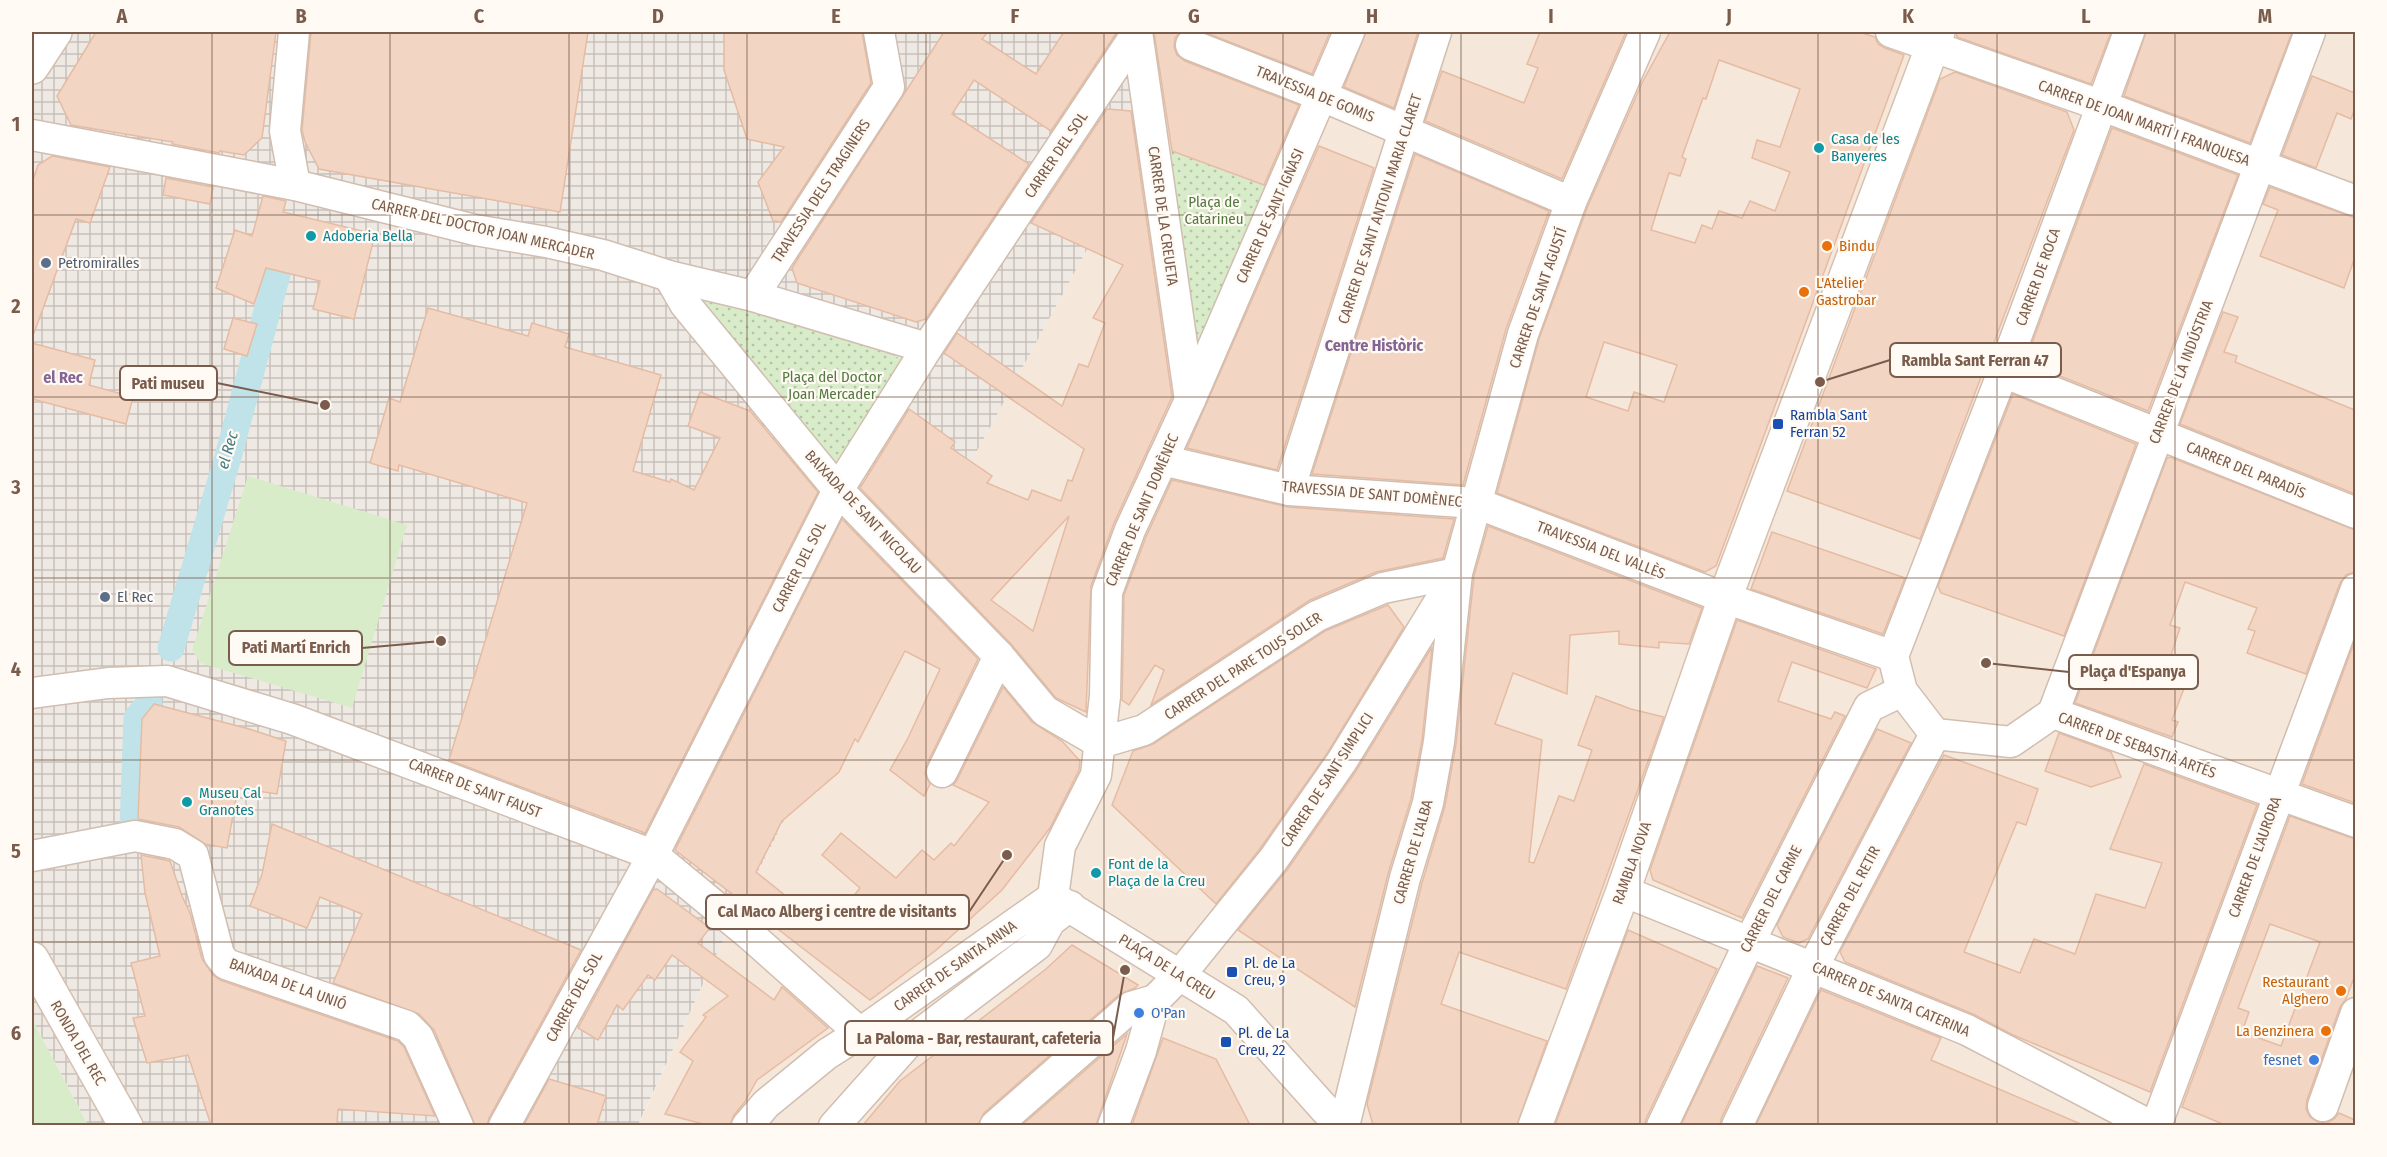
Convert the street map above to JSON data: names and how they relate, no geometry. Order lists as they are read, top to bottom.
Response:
{
  "streets": {
    "street": [
      "TRAVESSIA DE GOMIS",
      "CARRER DE JOAN MARTÍ I FRANQUESA",
      "CARRER DEL SOL",
      "TRAVESSIA DELS TRAGINERS",
      "CARRER DE SANT ANTONI MARIA CLARET",
      "CARRER DE LA CREUETA",
      "CARRER DE SANT IGNASI",
      "CARRER DEL DOCTOR JOAN MERCADER",
      "CARRER DE ROCA",
      "CARRER DE SANT AGUSTÍ",
      "CARRER DE LA INDÚSTRIA",
      "CARRER DEL PARADÍS",
      "TRAVESSIA DE SANT DOMÈNEC",
      "CARRER DE SANT DOMÈNEC",
      "BAIXADA DE SANT NICOLAU",
      "TRAVESSIA DEL VALLÈS",
      "CARRER DEL PARE TOUS SOLER",
      "CARRER DE SEBASTIÀ ARTÉS",
      "CARRER DE SANT SIMPLICI",
      "CARRER DE SANT FAUST",
      "CARRER DE L'ALBA",
      "CARRER DE L'AURORA",
      "RAMBLA NOVA",
      "CARRER DEL RETIR",
      "CARRER DEL CARME",
      "CARRER DE SANTA ANNA",
      "PLAÇA DE LA CREU",
      "BAIXADA DE LA UNIÓ",
      "CARRER DE SANTA CATERINA",
      "RONDA DEL REC"
    ]
  },
  "crossings": [
    ["TRAVESSIA DE GOMIS", "CARRER DE SANT ANTONI MARIA CLARET"],
    ["TRAVESSIA DE GOMIS", "CARRER DE SANT IGNASI"],
    ["TRAVESSIA DE GOMIS", "CARRER DE SANT AGUSTÍ"],
    ["CARRER DE JOAN MARTÍ I FRANQUESA", "CARRER DE ROCA"],
    ["CARRER DE JOAN MARTÍ I FRANQUESA", "CARRER DE LA INDÚSTRIA"],
    ["CARRER DE JOAN MARTÍ I FRANQUESA", "RAMBLA NOVA"],
    ["CARRER DEL SOL", "CARRER DE LA CREUETA"],
    ["CARRER DEL SOL", "CARRER DEL DOCTOR JOAN MERCADER"],
    ["CARRER DEL SOL", "BAIXADA DE SANT NICOLAU"],
    ["CARRER DEL SOL", "CARRER DE SANT FAUST"],
    ["TRAVESSIA DELS TRAGINERS", "CARRER DEL DOCTOR JOAN MERCADER"],
    ["CARRER DE SANT ANTONI MARIA CLARET", "TRAVESSIA DE SANT DOMÈNEC"],
    ["CARRER DE LA CREUETA", "CARRER DE SANT IGNASI"],
    ["CARRER DE LA CREUETA", "CARRER DE SANT DOMÈNEC"],
    ["CARRER DE SANT IGNASI", "CARRER DE SANT DOMÈNEC"],
    ["CARRER DEL DOCTOR JOAN MERCADER", "BAIXADA DE SANT NICOLAU"],
    ["CARRER DE ROCA", "CARRER DEL PARADÍS"],
    ["CARRER DE SANT AGUSTÍ", "TRAVESSIA DE SANT DOMÈNEC"],
    ["CARRER DE SANT AGUSTÍ", "TRAVESSIA DEL VALLÈS"],
    ["CARRER DE SANT AGUSTÍ", "CARRER DEL PARE TOUS SOLER"],
    ["CARRER DE SANT AGUSTÍ", "CARRER DE SANT SIMPLICI"],
    ["CARRER DE SANT AGUSTÍ", "CARRER DE L'ALBA"],
    ["CARRER DE LA INDÚSTRIA", "CARRER DEL PARADÍS"],
    ["CARRER DE LA INDÚSTRIA", "CARRER DE SEBASTIÀ ARTÉS"],
    ["TRAVESSIA DE SANT DOMÈNEC", "CARRER DE SANT DOMÈNEC"],
    ["TRAVESSIA DE SANT DOMÈNEC", "TRAVESSIA DEL VALLÈS"],
    ["CARRER DE SANT DOMÈNEC", "BAIXADA DE SANT NICOLAU"],
    ["CARRER DE SANT DOMÈNEC", "CARRER DEL PARE TOUS SOLER"],
    ["CARRER DE SANT DOMÈNEC", "CARRER DE SANTA ANNA"],
    ["CARRER DE SANT DOMÈNEC", "PLAÇA DE LA CREU"],
    ["BAIXADA DE SANT NICOLAU", "CARRER DEL PARE TOUS SOLER"],
    ["TRAVESSIA DEL VALLÈS", "RAMBLA NOVA"],
    ["CARRER DEL PARE TOUS SOLER", "CARRER DE SANT SIMPLICI"],
    ["CARRER DEL PARE TOUS SOLER", "CARRER DE L'ALBA"],
    ["CARRER DE SEBASTIÀ ARTÉS", "CARRER DE L'AURORA"],
    ["CARRER DE SEBASTIÀ ARTÉS", "CARRER DEL RETIR"],
    ["CARRER DE SANT SIMPLICI", "CARRER DE L'ALBA"],
    ["CARRER DE SANT SIMPLICI", "PLAÇA DE LA CREU"],
    ["CARRER DE SANT FAUST", "CARRER DE SANTA ANNA"],
    ["CARRER DE L'ALBA", "PLAÇA DE LA CREU"],
    ["RAMBLA NOVA", "CARRER DE SANTA CATERINA"],
    ["CARRER DEL RETIR", "CARRER DE SANTA CATERINA"],
    ["CARRER DEL CARME", "CARRER DE SANTA CATERINA"],
    ["CARRER DE SANTA ANNA", "PLAÇA DE LA CREU"]
  ],
  "districts": ["Centre Històric", "el Rec"],
  "water": ["el Rec"],
  "parks": ["Plaça de Catarineu", "Plaça del Doctor Joan Mercader"],
  "places": {
    "other": [
      "Casa de les Banyeres",
      "Adoberia Bella",
      "Bindu",
      "Petromiralles",
      "L'Atelier Gastrobar",
      "Rambla Sant Ferran 47",
      "Pati museu",
      "El Rec",
      "Pati Martí Enrich",
      "Plaça d'Espanya",
      "Museu Cal Granotes",
      "Cal Maco Alberg i centre de visitants",
      "Font de la Plaça de la Creu",
      "La Paloma - Bar, restaurant, cafeteria",
      "Restaurant Alghero",
      "O'Pan",
      "La Benzinera",
      "fesnet"
    ],
    "transit": ["Rambla Sant Ferran 52", "Pl. de La Creu, 9", "Pl. de La Creu, 22"]
  },
  "grid": {
    "columns": [
      "A",
      "B",
      "C",
      "D",
      "E",
      "F",
      "G",
      "H",
      "I",
      "J",
      "K",
      "L",
      "M"
    ],
    "rows": [
      "1",
      "2",
      "3",
      "4",
      "5",
      "6"
    ]
  }
}
